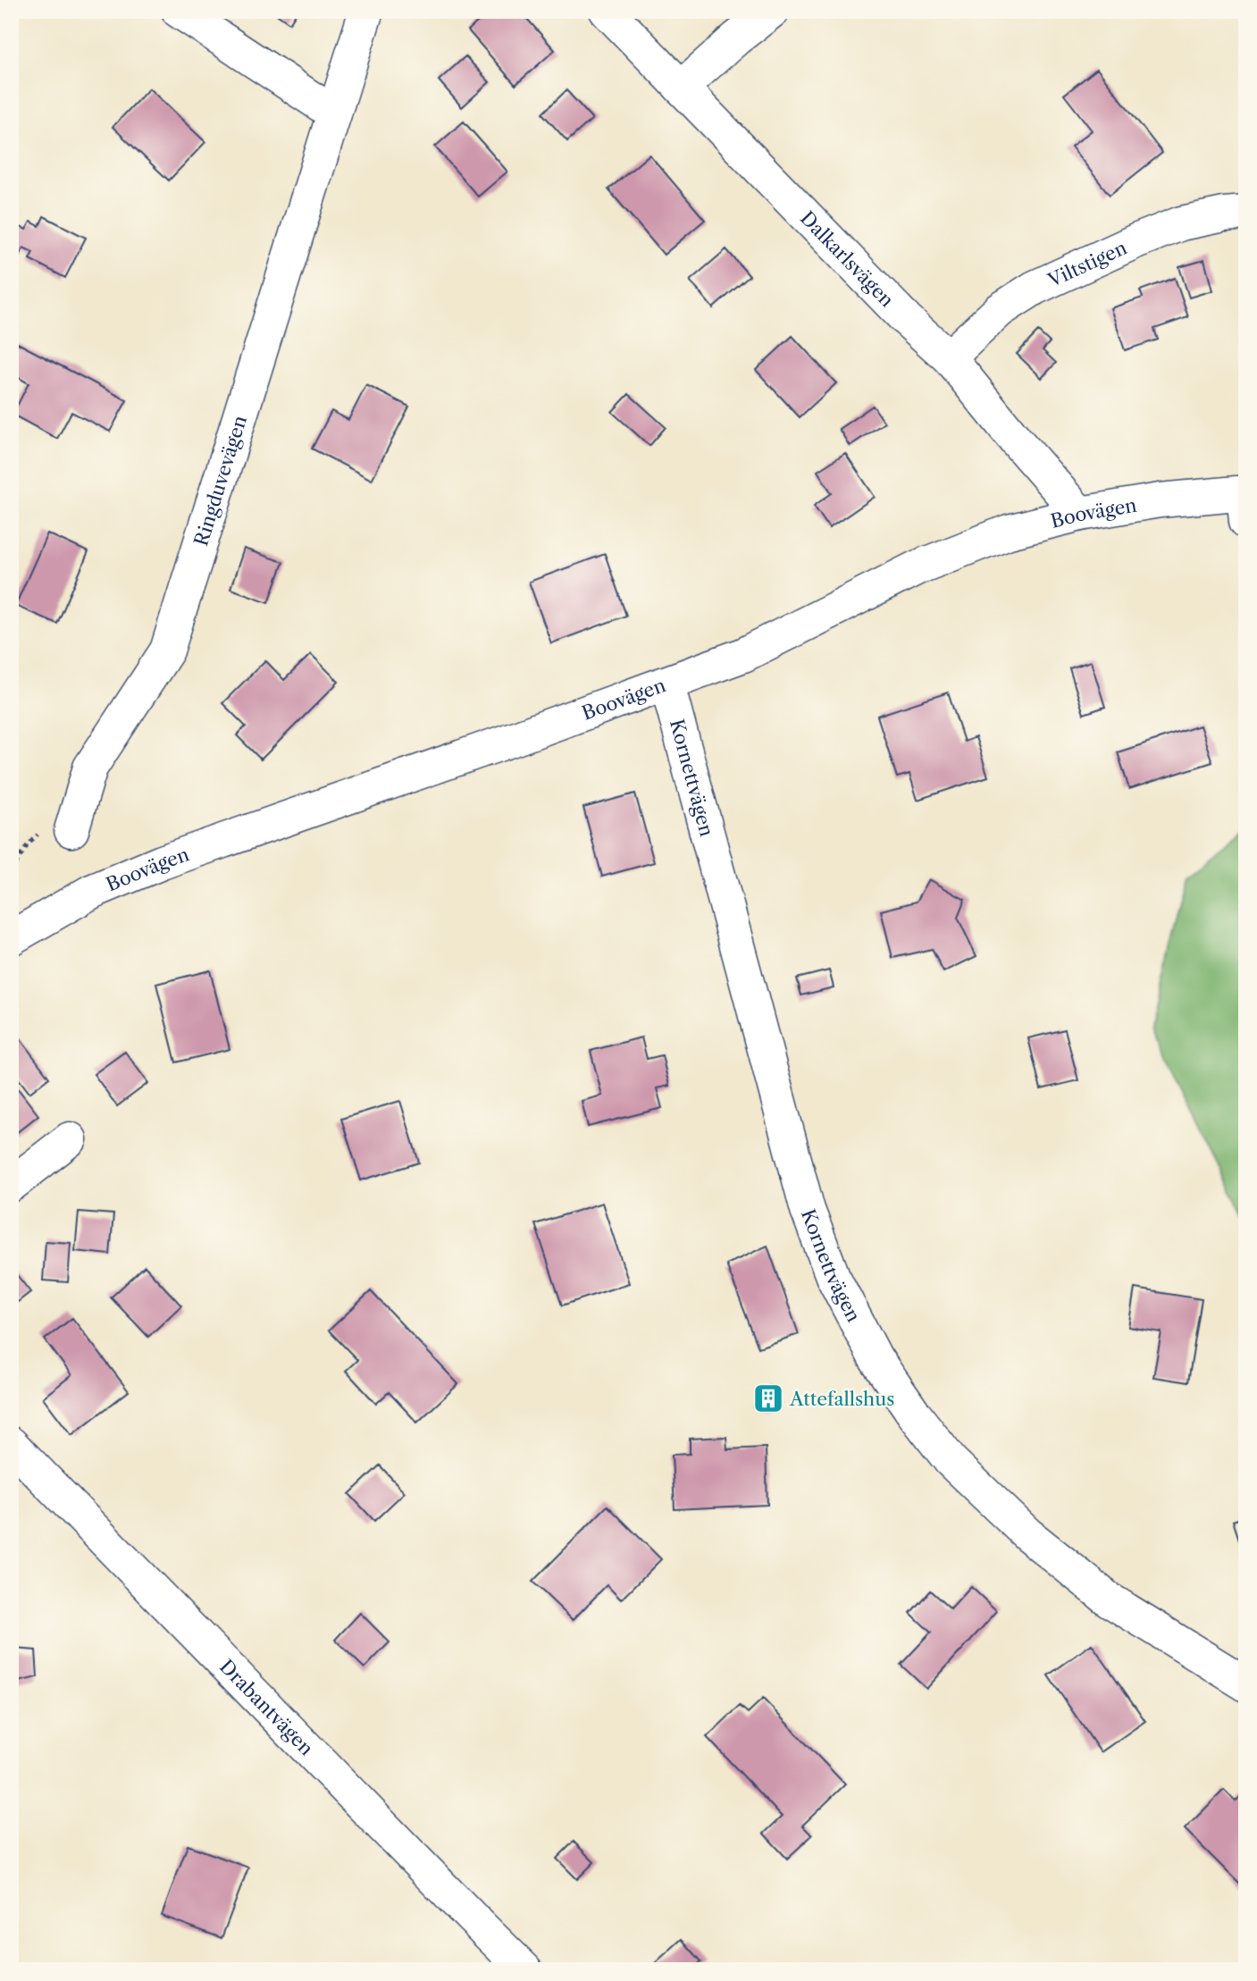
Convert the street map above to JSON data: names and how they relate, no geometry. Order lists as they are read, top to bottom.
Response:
{
  "streets": {
    "street": [
      "Dalkarlsvägen",
      "Viltstigen",
      "Ringduvevägen",
      "Boovägen",
      "Kornettvägen",
      "Drabantvägen"
    ]
  },
  "crossings": [
    ["Dalkarlsvägen", "Viltstigen"],
    ["Dalkarlsvägen", "Boovägen"],
    ["Boovägen", "Kornettvägen"]
  ],
  "places": {
    "building": ["Attefallshus"]
  }
}
